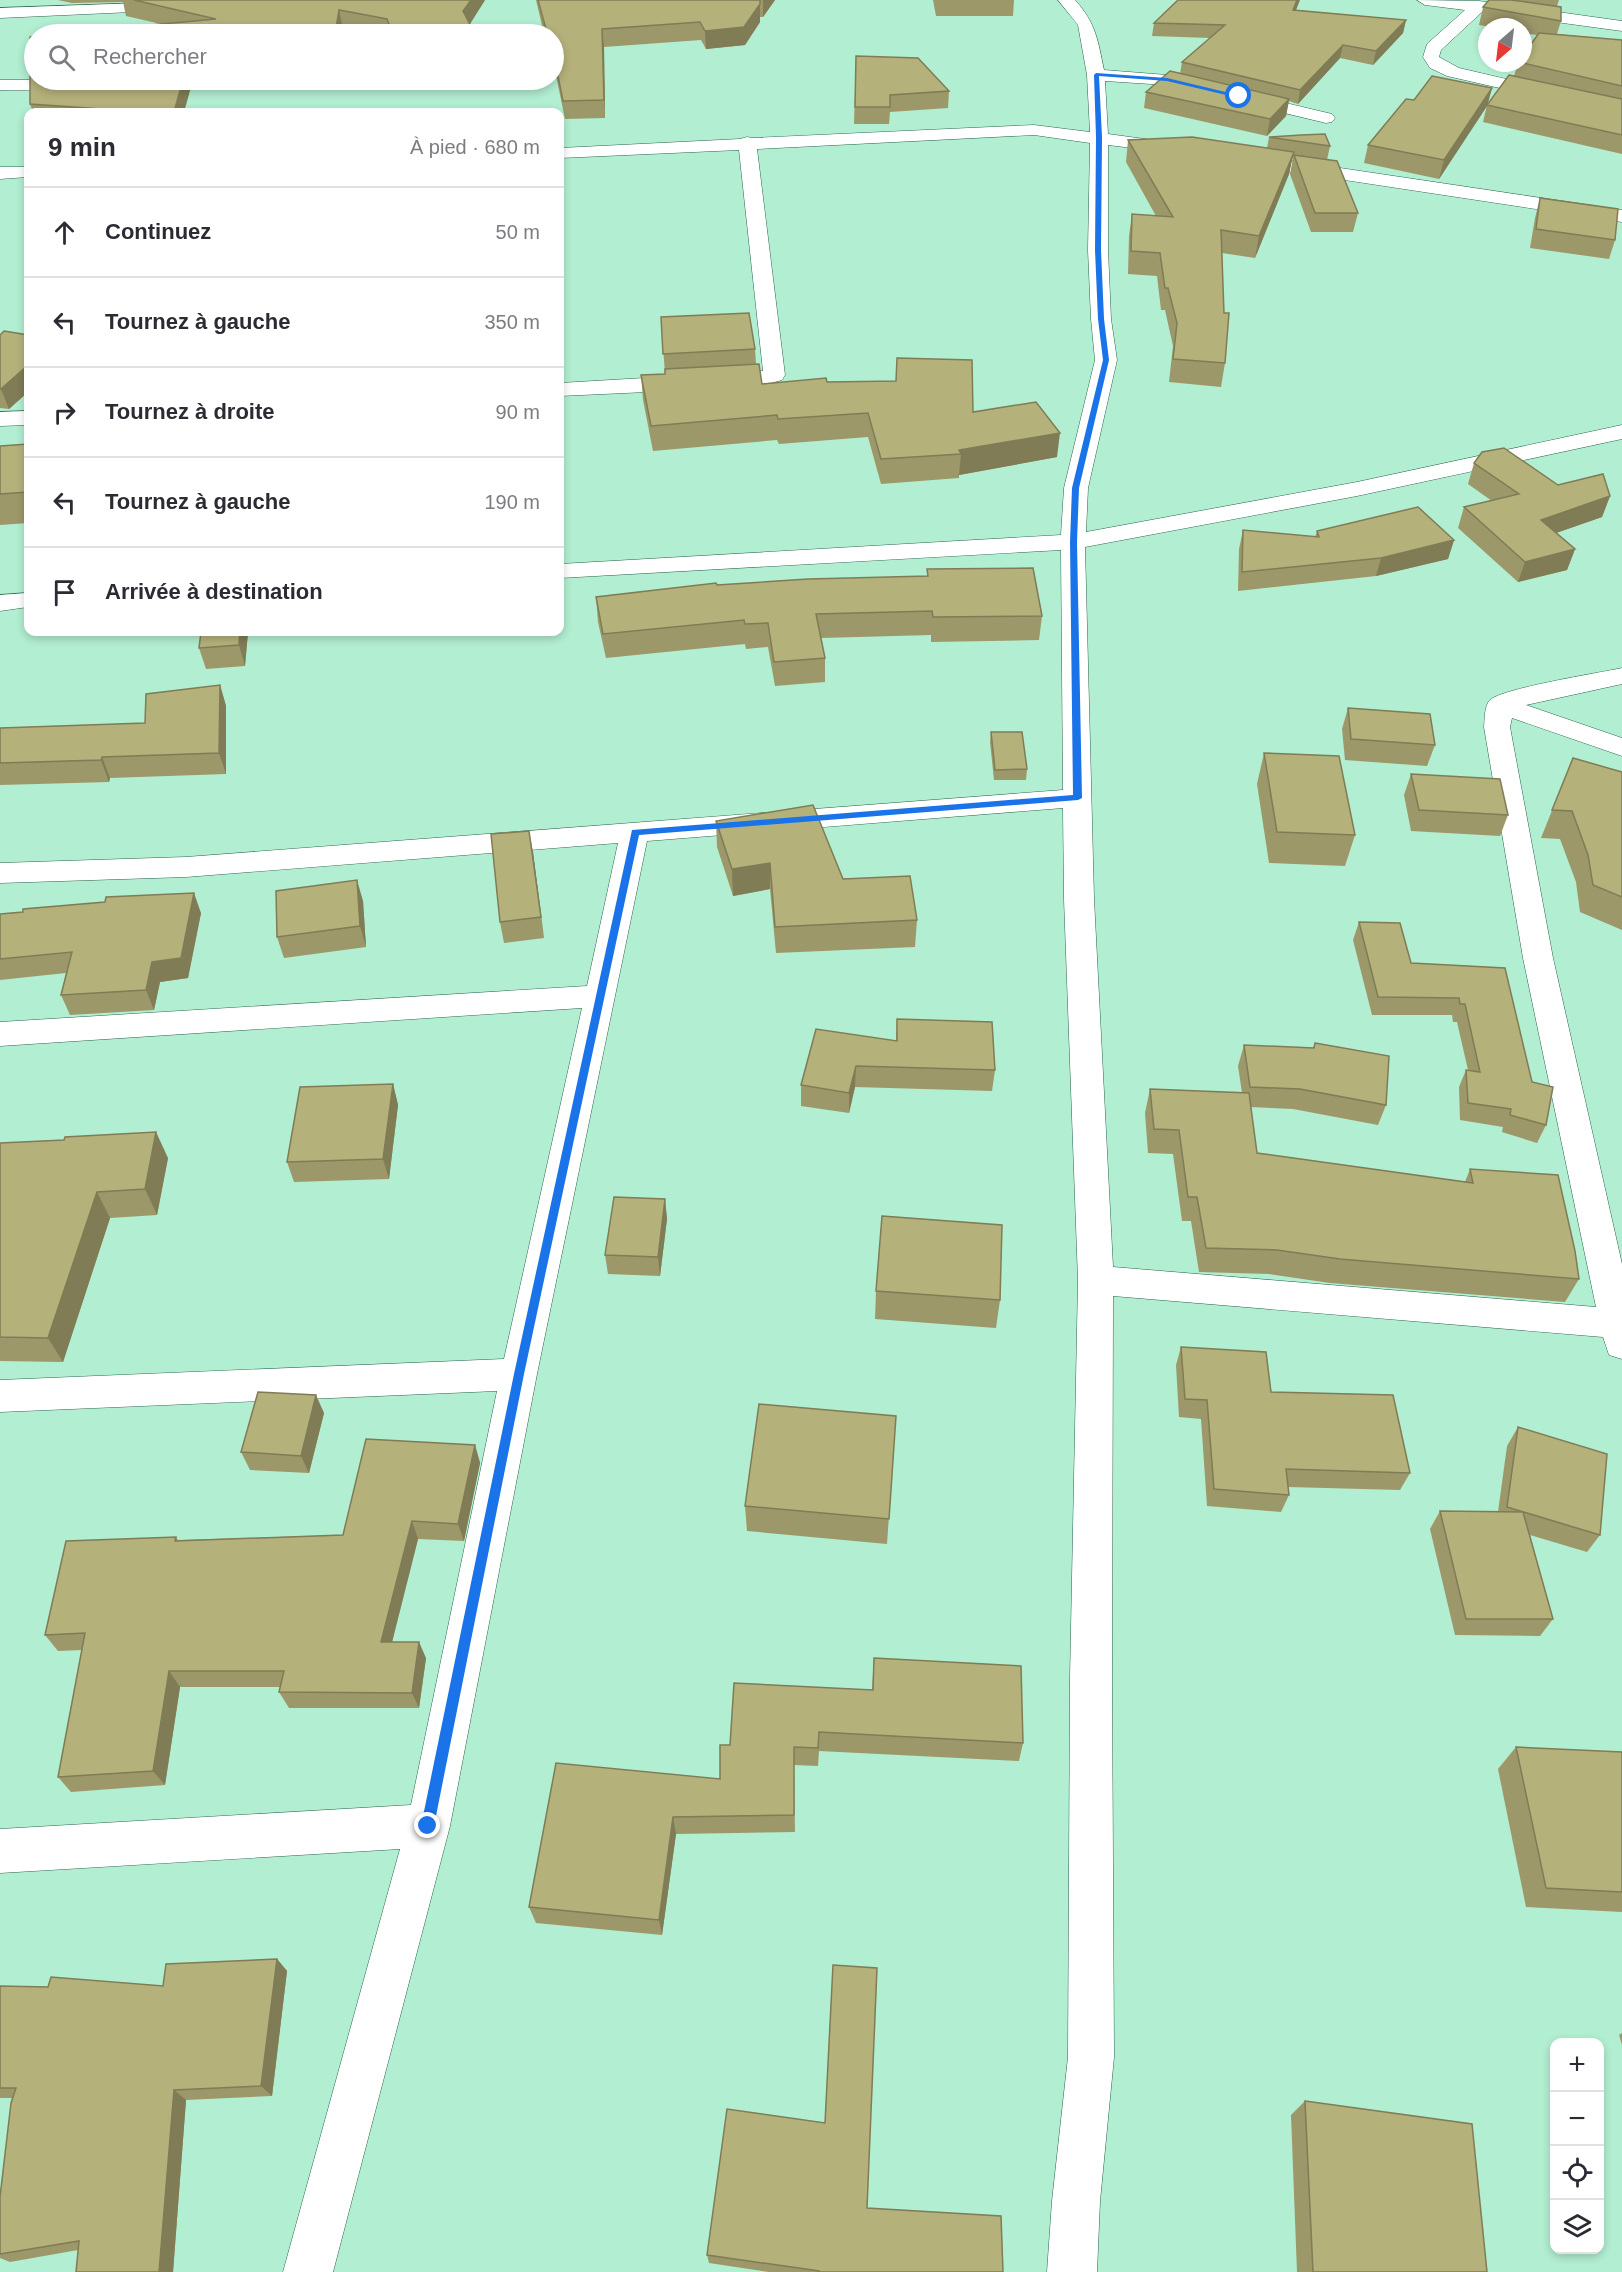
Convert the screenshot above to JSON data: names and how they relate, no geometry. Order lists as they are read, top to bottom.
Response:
{
  "north": "bottom left",
  "page": {
    "search": "Rechercher",
    "heading": ["9 min", "À pied · 680 m"],
    "list": [
      ["Continuez", "50 m"],
      ["Tournez à gauche", "350 m"],
      ["Tournez à droite", "90 m"],
      ["Tournez à gauche", "190 m"],
      "Arrivée à destination"
    ],
    "map_buttons": ["+", "−"]
  }
}
